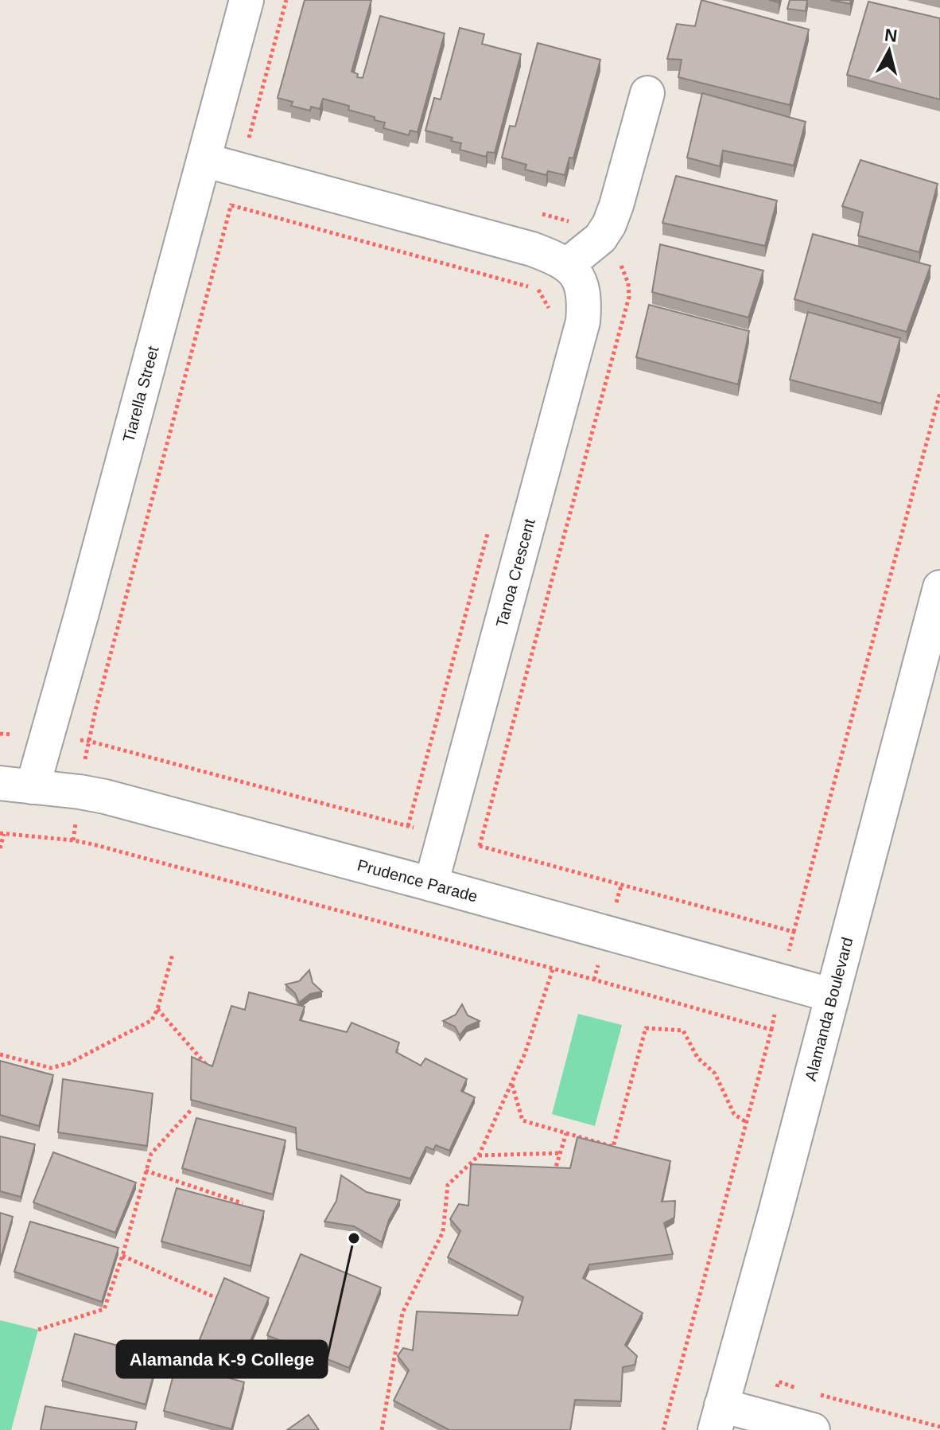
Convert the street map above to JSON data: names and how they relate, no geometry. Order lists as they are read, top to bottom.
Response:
{
  "streets": {
    "street": [
      "Tiarella Street",
      "Tanoa Crescent",
      "Prudence Parade",
      "Alamanda Boulevard"
    ]
  },
  "crossings": [
    ["Tiarella Street", "Prudence Parade"],
    ["Tanoa Crescent", "Prudence Parade"],
    ["Prudence Parade", "Alamanda Boulevard"]
  ],
  "places": ["Alamanda K-9 College"],
  "north": "top"
}
